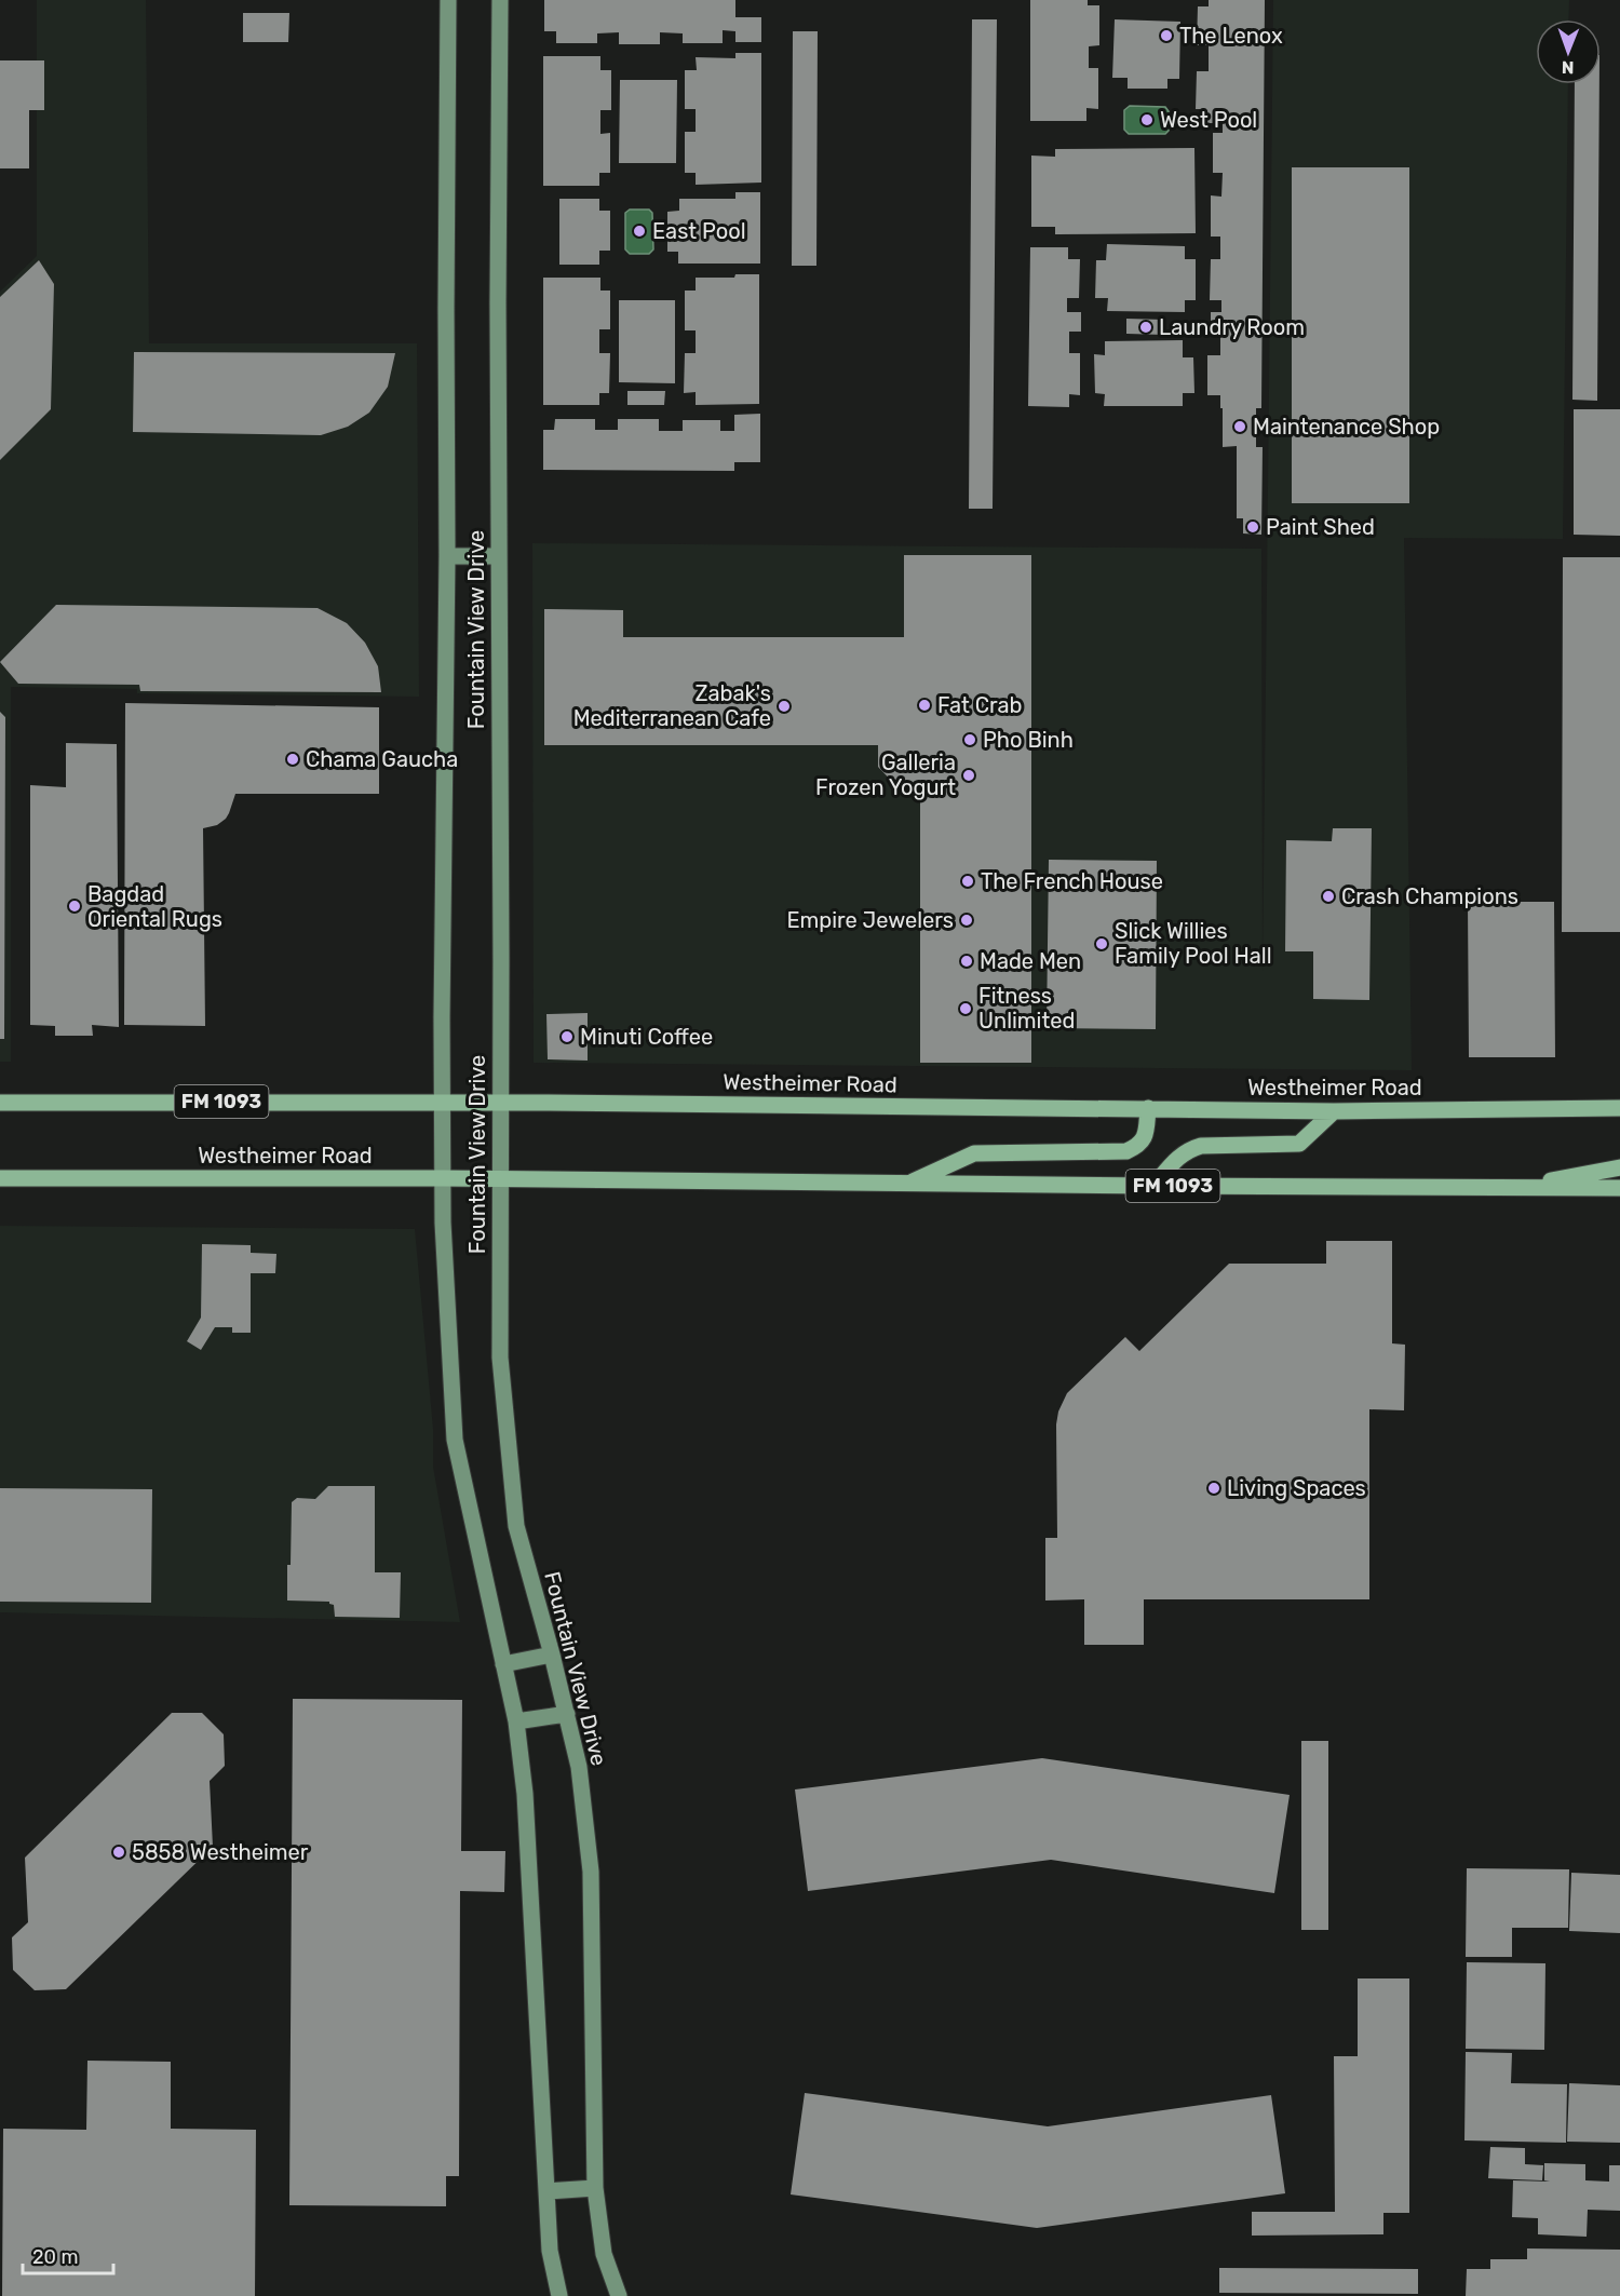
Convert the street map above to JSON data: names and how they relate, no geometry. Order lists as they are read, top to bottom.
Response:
{
  "streets": {
    "main road": ["Fountain View Drive", "Westheimer Road", "FM 1093"]
  },
  "crossings": [
    ["Fountain View Drive", "Westheimer Road"]
  ],
  "places": [
    "The Lenox",
    "West Pool",
    "East Pool",
    "Laundry Room",
    "Maintenance Shop",
    "Paint Shed",
    "Fat Crab",
    "Zabak's Mediterranean Cafe",
    "Pho Binh",
    "Chama Gaucha",
    "Galleria Frozen Yogurt",
    "The French House",
    "Crash Champions",
    "Bagdad Oriental Rugs",
    "Empire Jewelers",
    "Slick Willies Family Pool Hall",
    "Made Men",
    "Fitness Unlimited",
    "Minuti Coffee",
    "Living Spaces",
    "5858 Westheimer"
  ],
  "scale_bar": "20 m",
  "north": "bottom"
}
